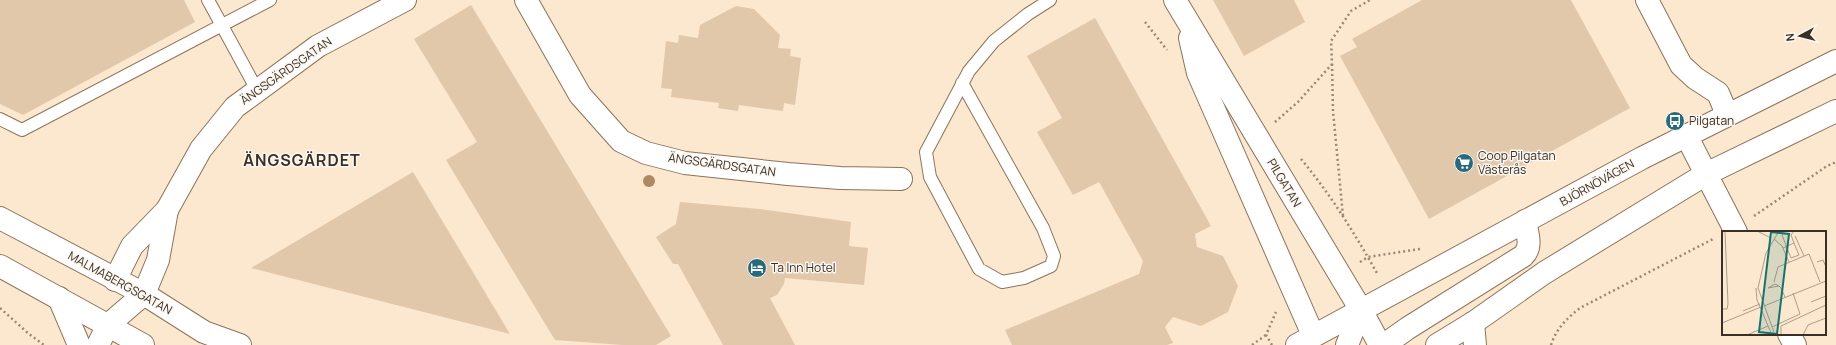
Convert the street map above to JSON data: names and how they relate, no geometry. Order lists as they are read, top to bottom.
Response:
{
  "streets": {
    "main road": [
      "ÄNGSGÄRDSGATAN",
      "PILGATAN",
      "BJÖRNÖVÄGEN",
      "MALMABERGSGATAN"
    ]
  },
  "crossings": [
    ["ÄNGSGÄRDSGATAN", "MALMABERGSGATAN"],
    ["PILGATAN", "BJÖRNÖVÄGEN"]
  ],
  "districts": ["ÄNGSGÄRDET"],
  "places": {
    "bus stop": ["Pilgatan"],
    "supermarket": ["Coop Pilgatan Västerås"],
    "hotel": ["Ta Inn Hotel"]
  },
  "north": "left"
}
